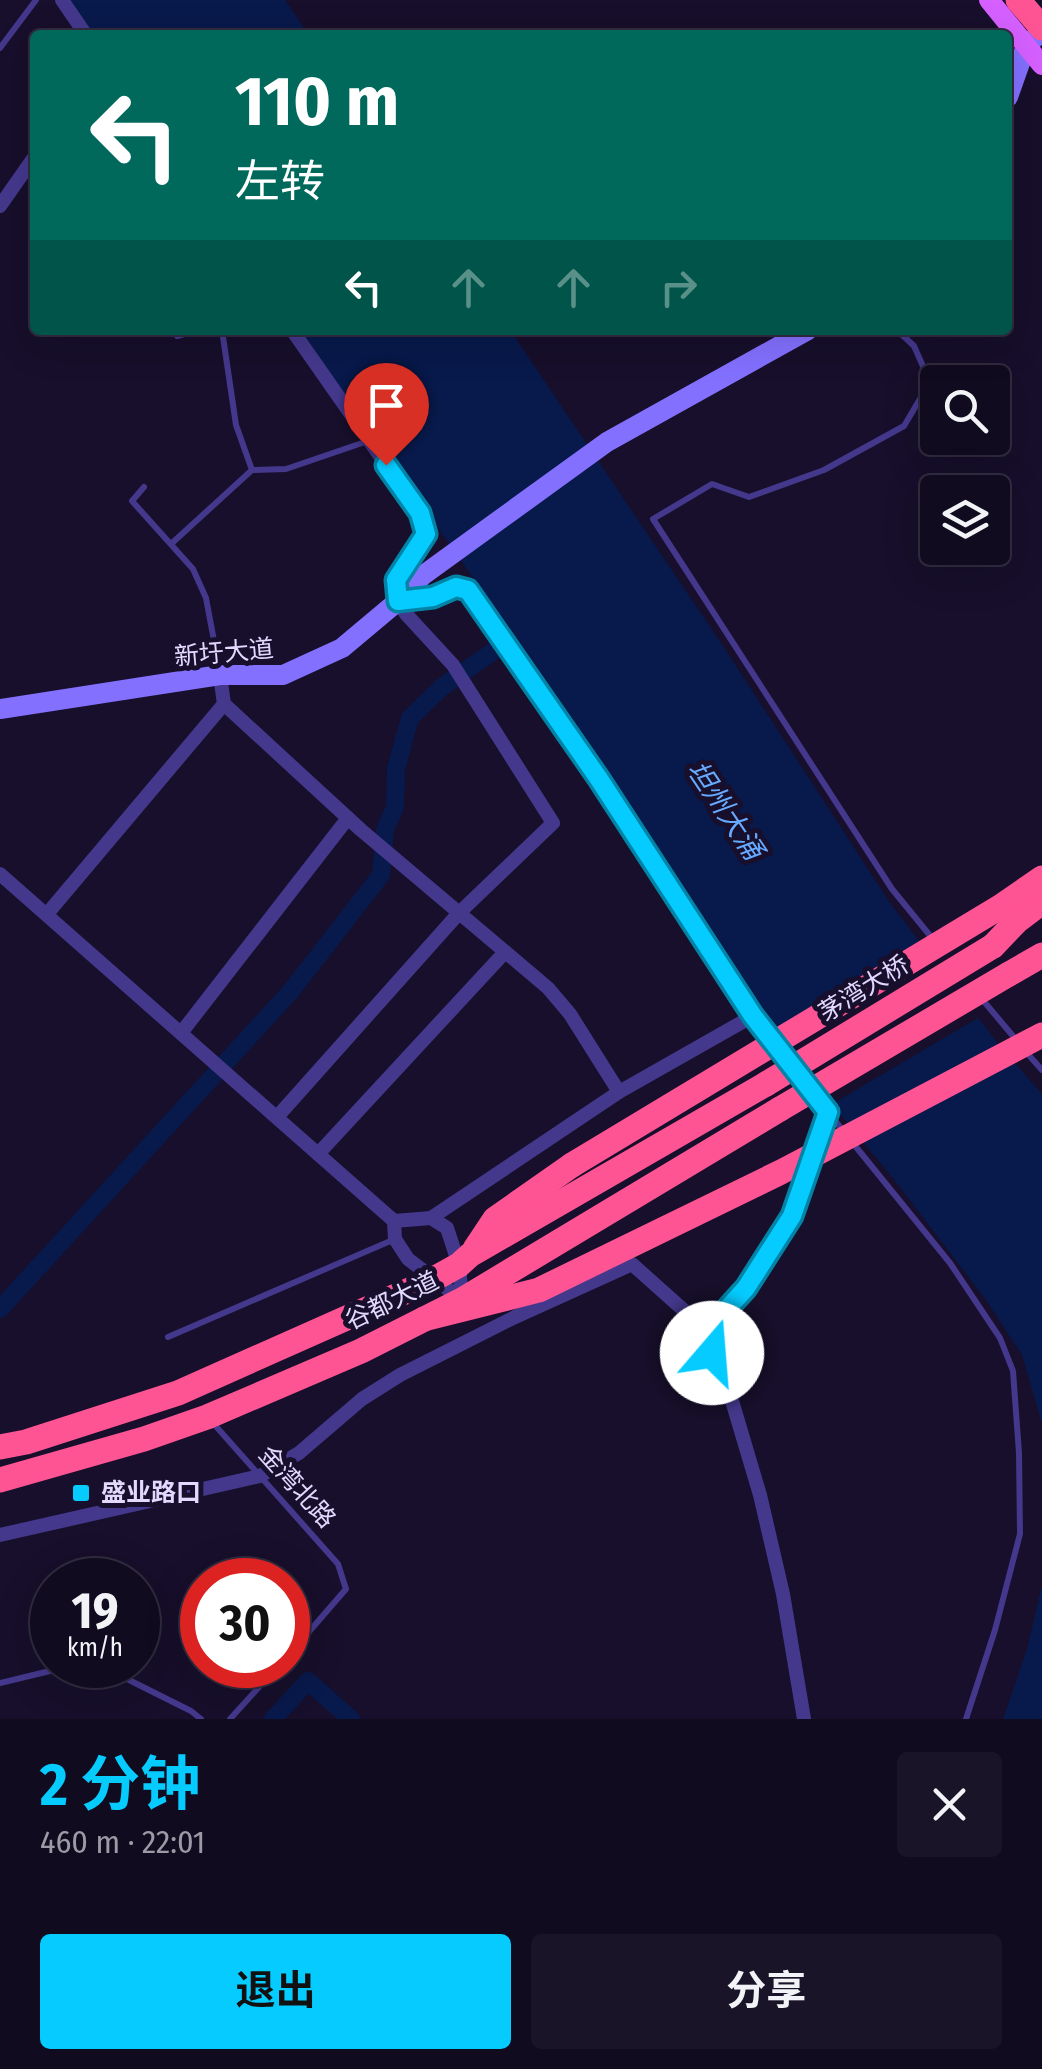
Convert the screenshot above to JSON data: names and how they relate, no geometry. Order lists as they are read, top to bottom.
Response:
{
  "streets": {
    "highway": ["茅湾大桥", "谷都大道"],
    "street": ["新圩大道"],
    "lane": ["金湾北路"]
  },
  "crossings": [
    ["茅湾大桥", "谷都大道"],
    ["谷都大道", "金湾北路"]
  ],
  "water": ["坦州大涌"],
  "places": {
    "transit": ["盛业路口"]
  },
  "page": {
    "turn": ["110 m", "左转"],
    "speed": "19 km/h",
    "limit": "30",
    "heading": ["2 分钟", "460 m · 22:01"],
    "buttons": ["退出", "分享"]
  }
}
